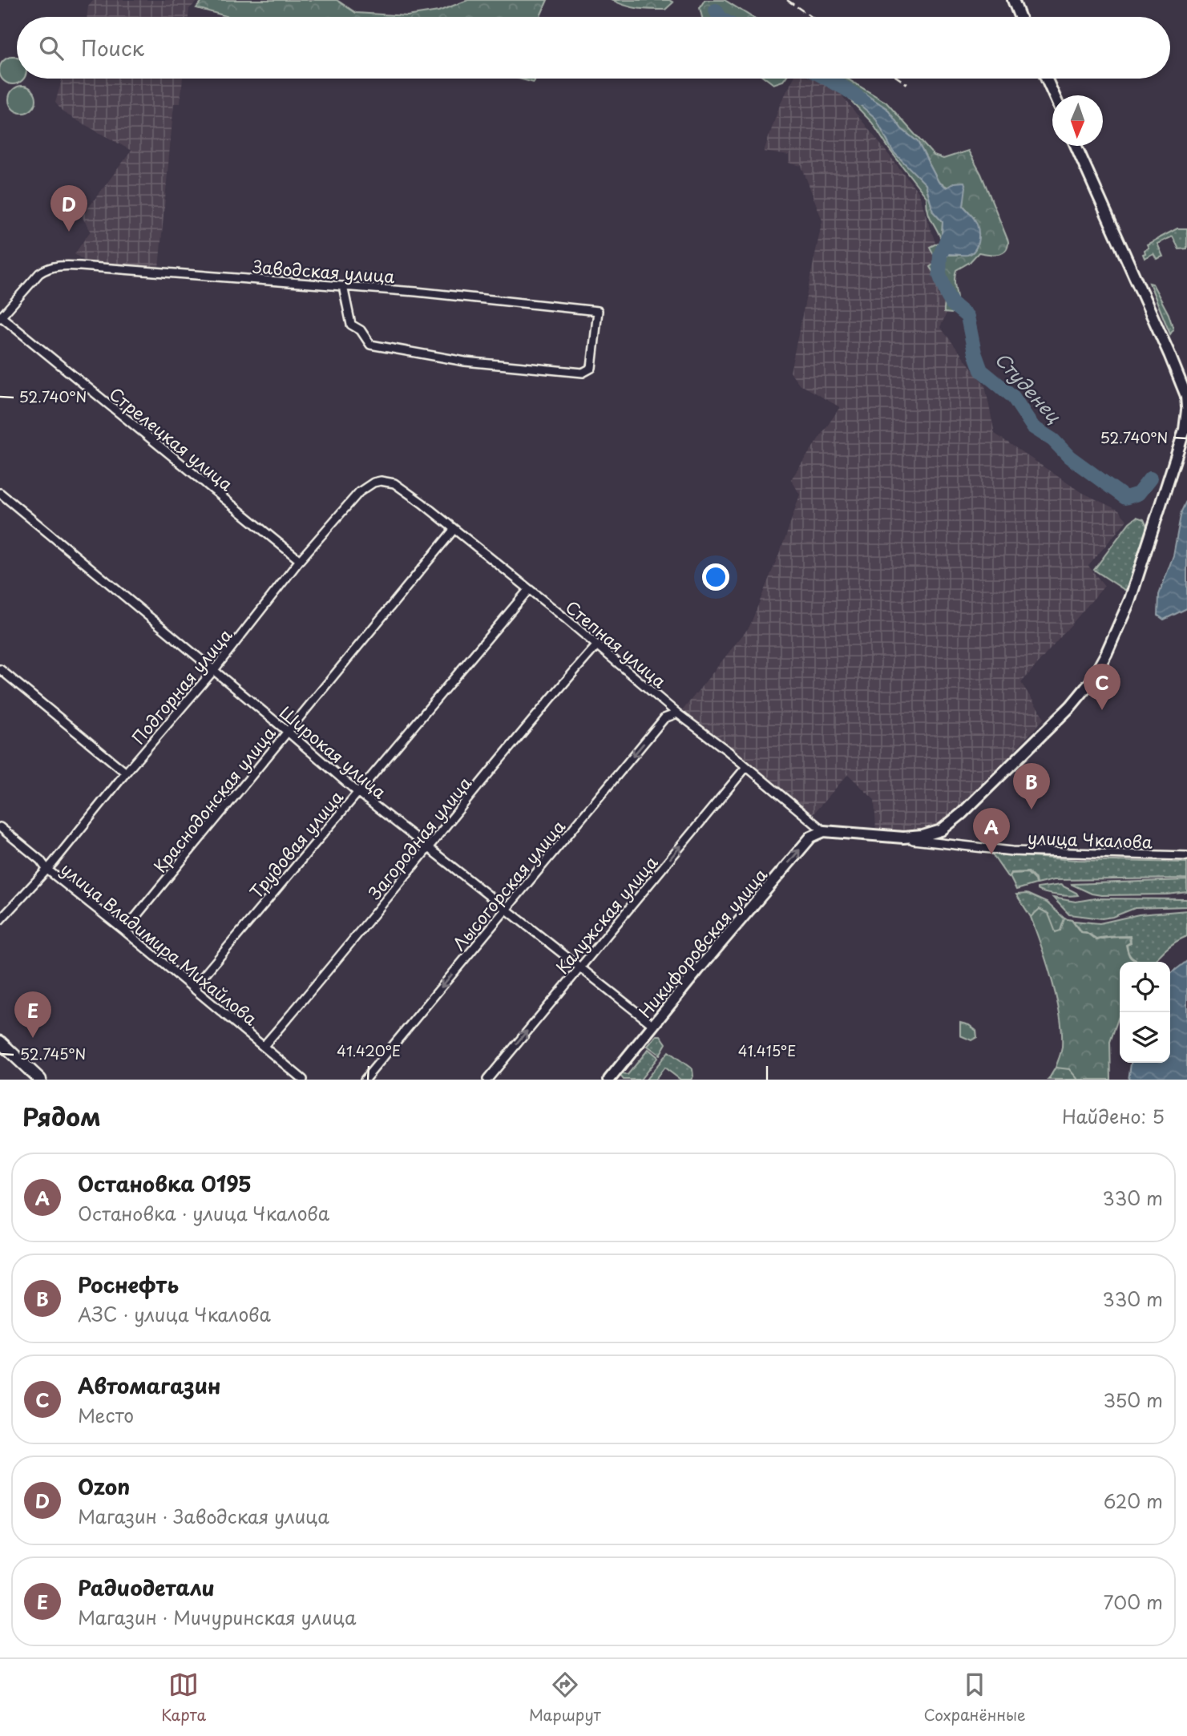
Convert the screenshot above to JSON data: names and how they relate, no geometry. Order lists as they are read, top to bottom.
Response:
{
  "streets": {
    "main road": ["Никифоровская улица"],
    "street": [
      "Заводская улица",
      "Стрелецкая улица",
      "Степная улица",
      "Подгорная улица",
      "Широкая улица",
      "Краснодонская улица",
      "Загородная улица",
      "улица Чкалова",
      "Трудовая улица",
      "Лысогорская улица",
      "Калужская улица",
      "улица Владимира Михайлова"
    ]
  },
  "crossings": [
    ["Заводская улица", "Стрелецкая улица"],
    ["Стрелецкая улица", "Подгорная улица"],
    ["Степная улица", "Подгорная улица"],
    ["Степная улица", "Краснодонская улица"],
    ["Степная улица", "Загородная улица"],
    ["Степная улица", "Трудовая улица"],
    ["Степная улица", "Лысогорская улица"],
    ["Степная улица", "Калужская улица"],
    ["Степная улица", "Никифоровская улица"],
    ["Подгорная улица", "Широкая улица"],
    ["Подгорная улица", "улица Владимира Михайлова"],
    ["Широкая улица", "Краснодонская улица"],
    ["Широкая улица", "Загородная улица"],
    ["Широкая улица", "Трудовая улица"],
    ["Широкая улица", "Лысогорская улица"],
    ["Широкая улица", "Калужская улица"],
    ["Широкая улица", "Никифоровская улица"],
    ["Краснодонская улица", "улица Владимира Михайлова"],
    ["Загородная улица", "улица Владимира Михайлова"],
    ["Трудовая улица", "улица Владимира Михайлова"]
  ],
  "one_way": ["Лысогорская улица", "Калужская улица", "Никифоровская улица"],
  "water": ["Студенец"],
  "north": "bottom",
  "page": {
    "search": "Поиск",
    "pins": [
      "D",
      "C",
      "B",
      "A",
      "E"
    ],
    "heading": ["Рядом", "Найдено: 5"],
    "list": [
      {
        "mark": "A",
        "name": "Остановка 0195",
        "note": "Остановка · улица Чкалова",
        "value": "330 m"
      },
      {
        "mark": "B",
        "name": "Роснефть",
        "note": "АЗС · улица Чкалова",
        "value": "330 m"
      },
      {
        "mark": "C",
        "name": "Автомагазин",
        "note": "Место",
        "value": "350 m"
      },
      {
        "mark": "D",
        "name": "Ozon",
        "note": "Магазин · Заводская улица",
        "value": "620 m"
      },
      {
        "mark": "E",
        "name": "Радиодетали",
        "note": "Магазин · Мичуринская улица",
        "value": "700 m"
      }
    ],
    "nav": ["Карта", "Маршрут", "Сохранённые"]
  },
  "coordinates": [
    "52.740°N",
    "41.420°E",
    "41.415°E",
    "52.745°N"
  ]
}
